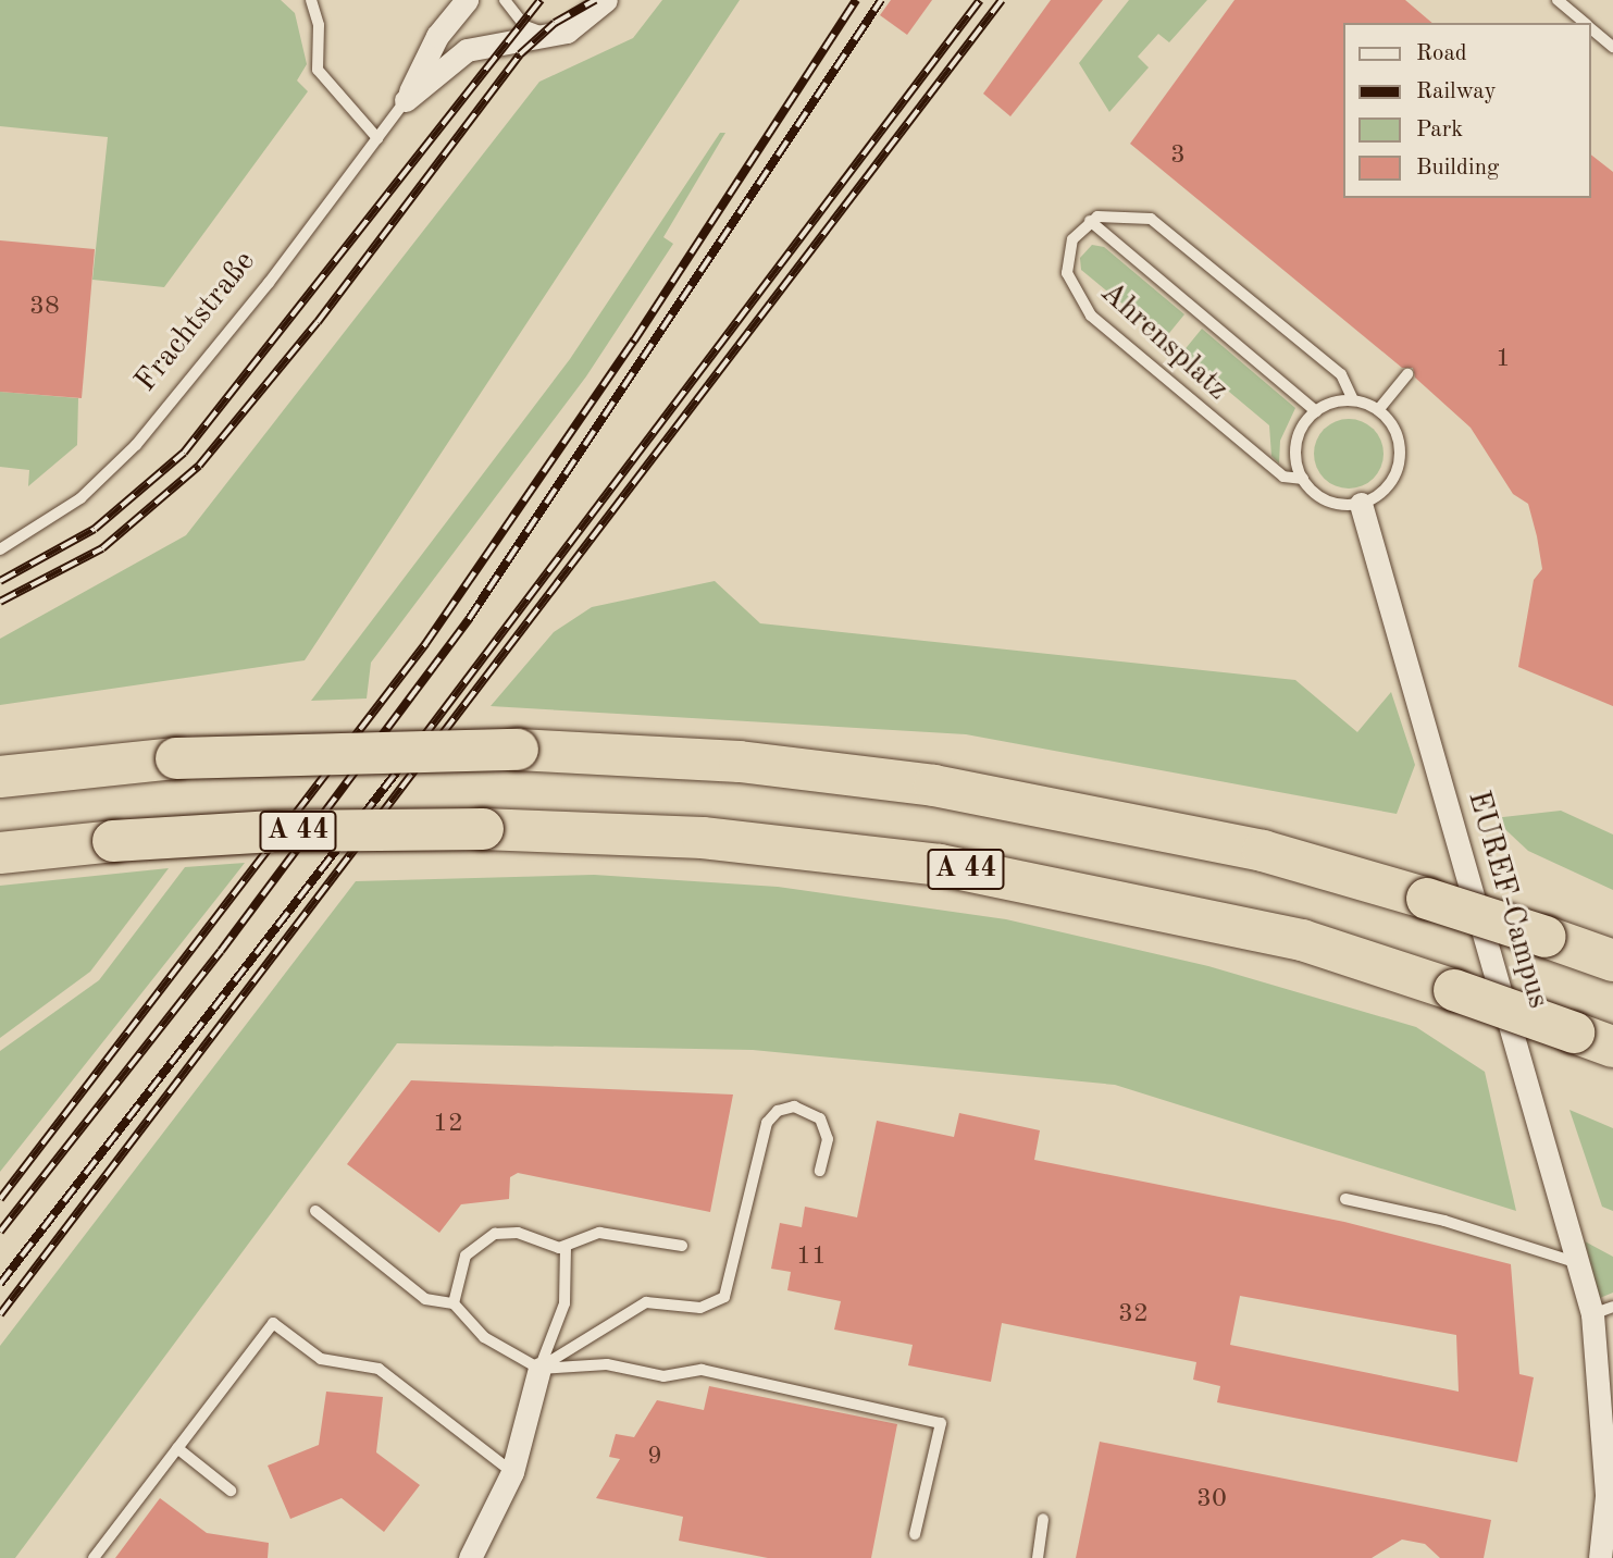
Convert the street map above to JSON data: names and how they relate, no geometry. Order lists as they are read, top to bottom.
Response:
{
  "streets": {
    "highway": ["A 44"],
    "street": ["Frachtstraße", "EUREF-Campus"],
    "lane": ["Ahrensplatz"]
  },
  "crossings": [
    ["Ahrensplatz", "EUREF-Campus"]
  ],
  "house_numbers": [
    "3",
    "38",
    "1",
    "12",
    "11",
    "32",
    "9",
    "30"
  ],
  "legend": [
    "Road",
    "Railway",
    "Park",
    "Building"
  ]
}
